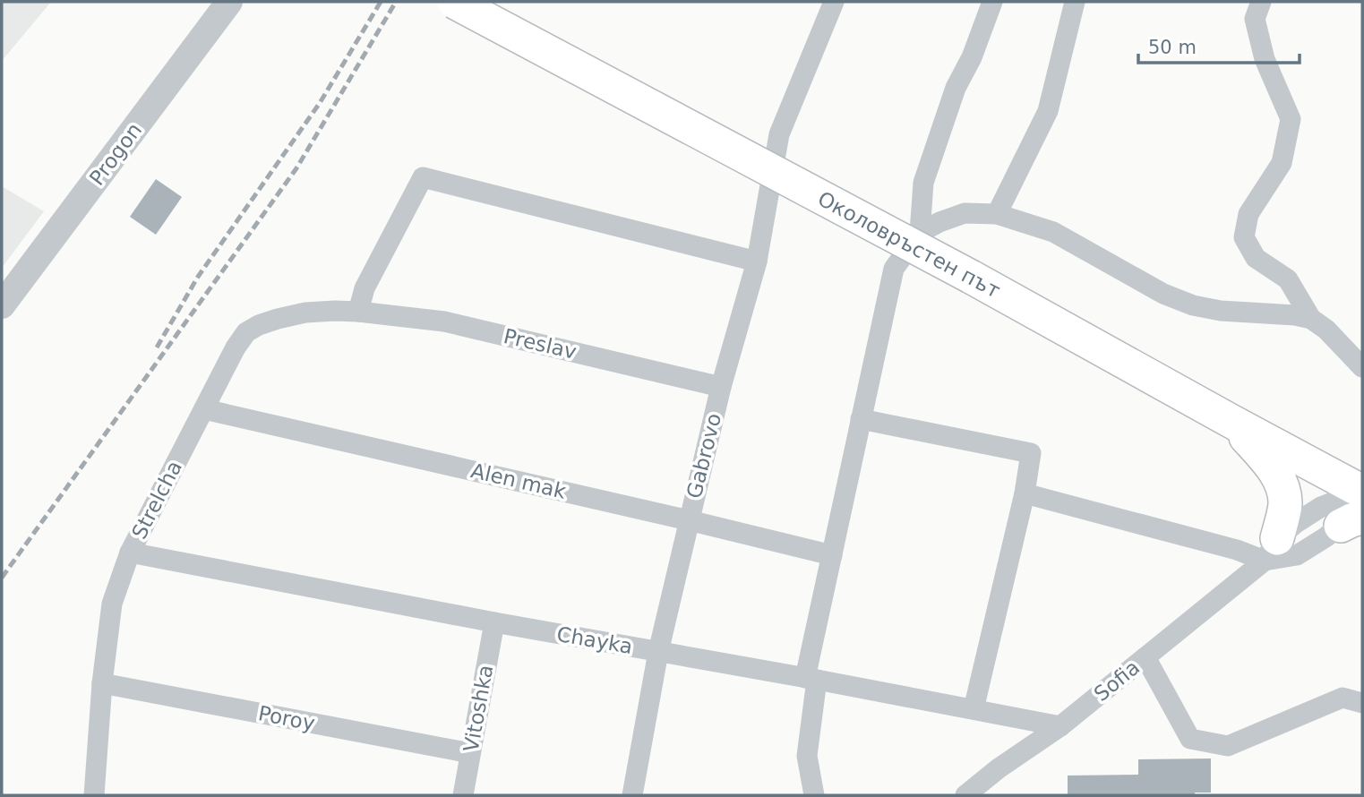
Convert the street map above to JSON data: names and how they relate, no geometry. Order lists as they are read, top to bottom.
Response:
{
  "streets": {
    "main road": ["Околовръстен път"],
    "street": [
      "Progon",
      "Preslav",
      "Gabrovo",
      "Alen mak",
      "Strelcha",
      "Chayka",
      "Sofia",
      "Vitoshka",
      "Poroy"
    ]
  },
  "crossings": [
    ["Околовръстен път", "Sofia"],
    ["Preslav", "Gabrovo"],
    ["Preslav", "Strelcha"],
    ["Gabrovo", "Alen mak"],
    ["Gabrovo", "Chayka"],
    ["Alen mak", "Strelcha"],
    ["Strelcha", "Chayka"],
    ["Strelcha", "Poroy"],
    ["Chayka", "Sofia"],
    ["Chayka", "Vitoshka"],
    ["Vitoshka", "Poroy"]
  ],
  "scale_bar": "50 m"
}
